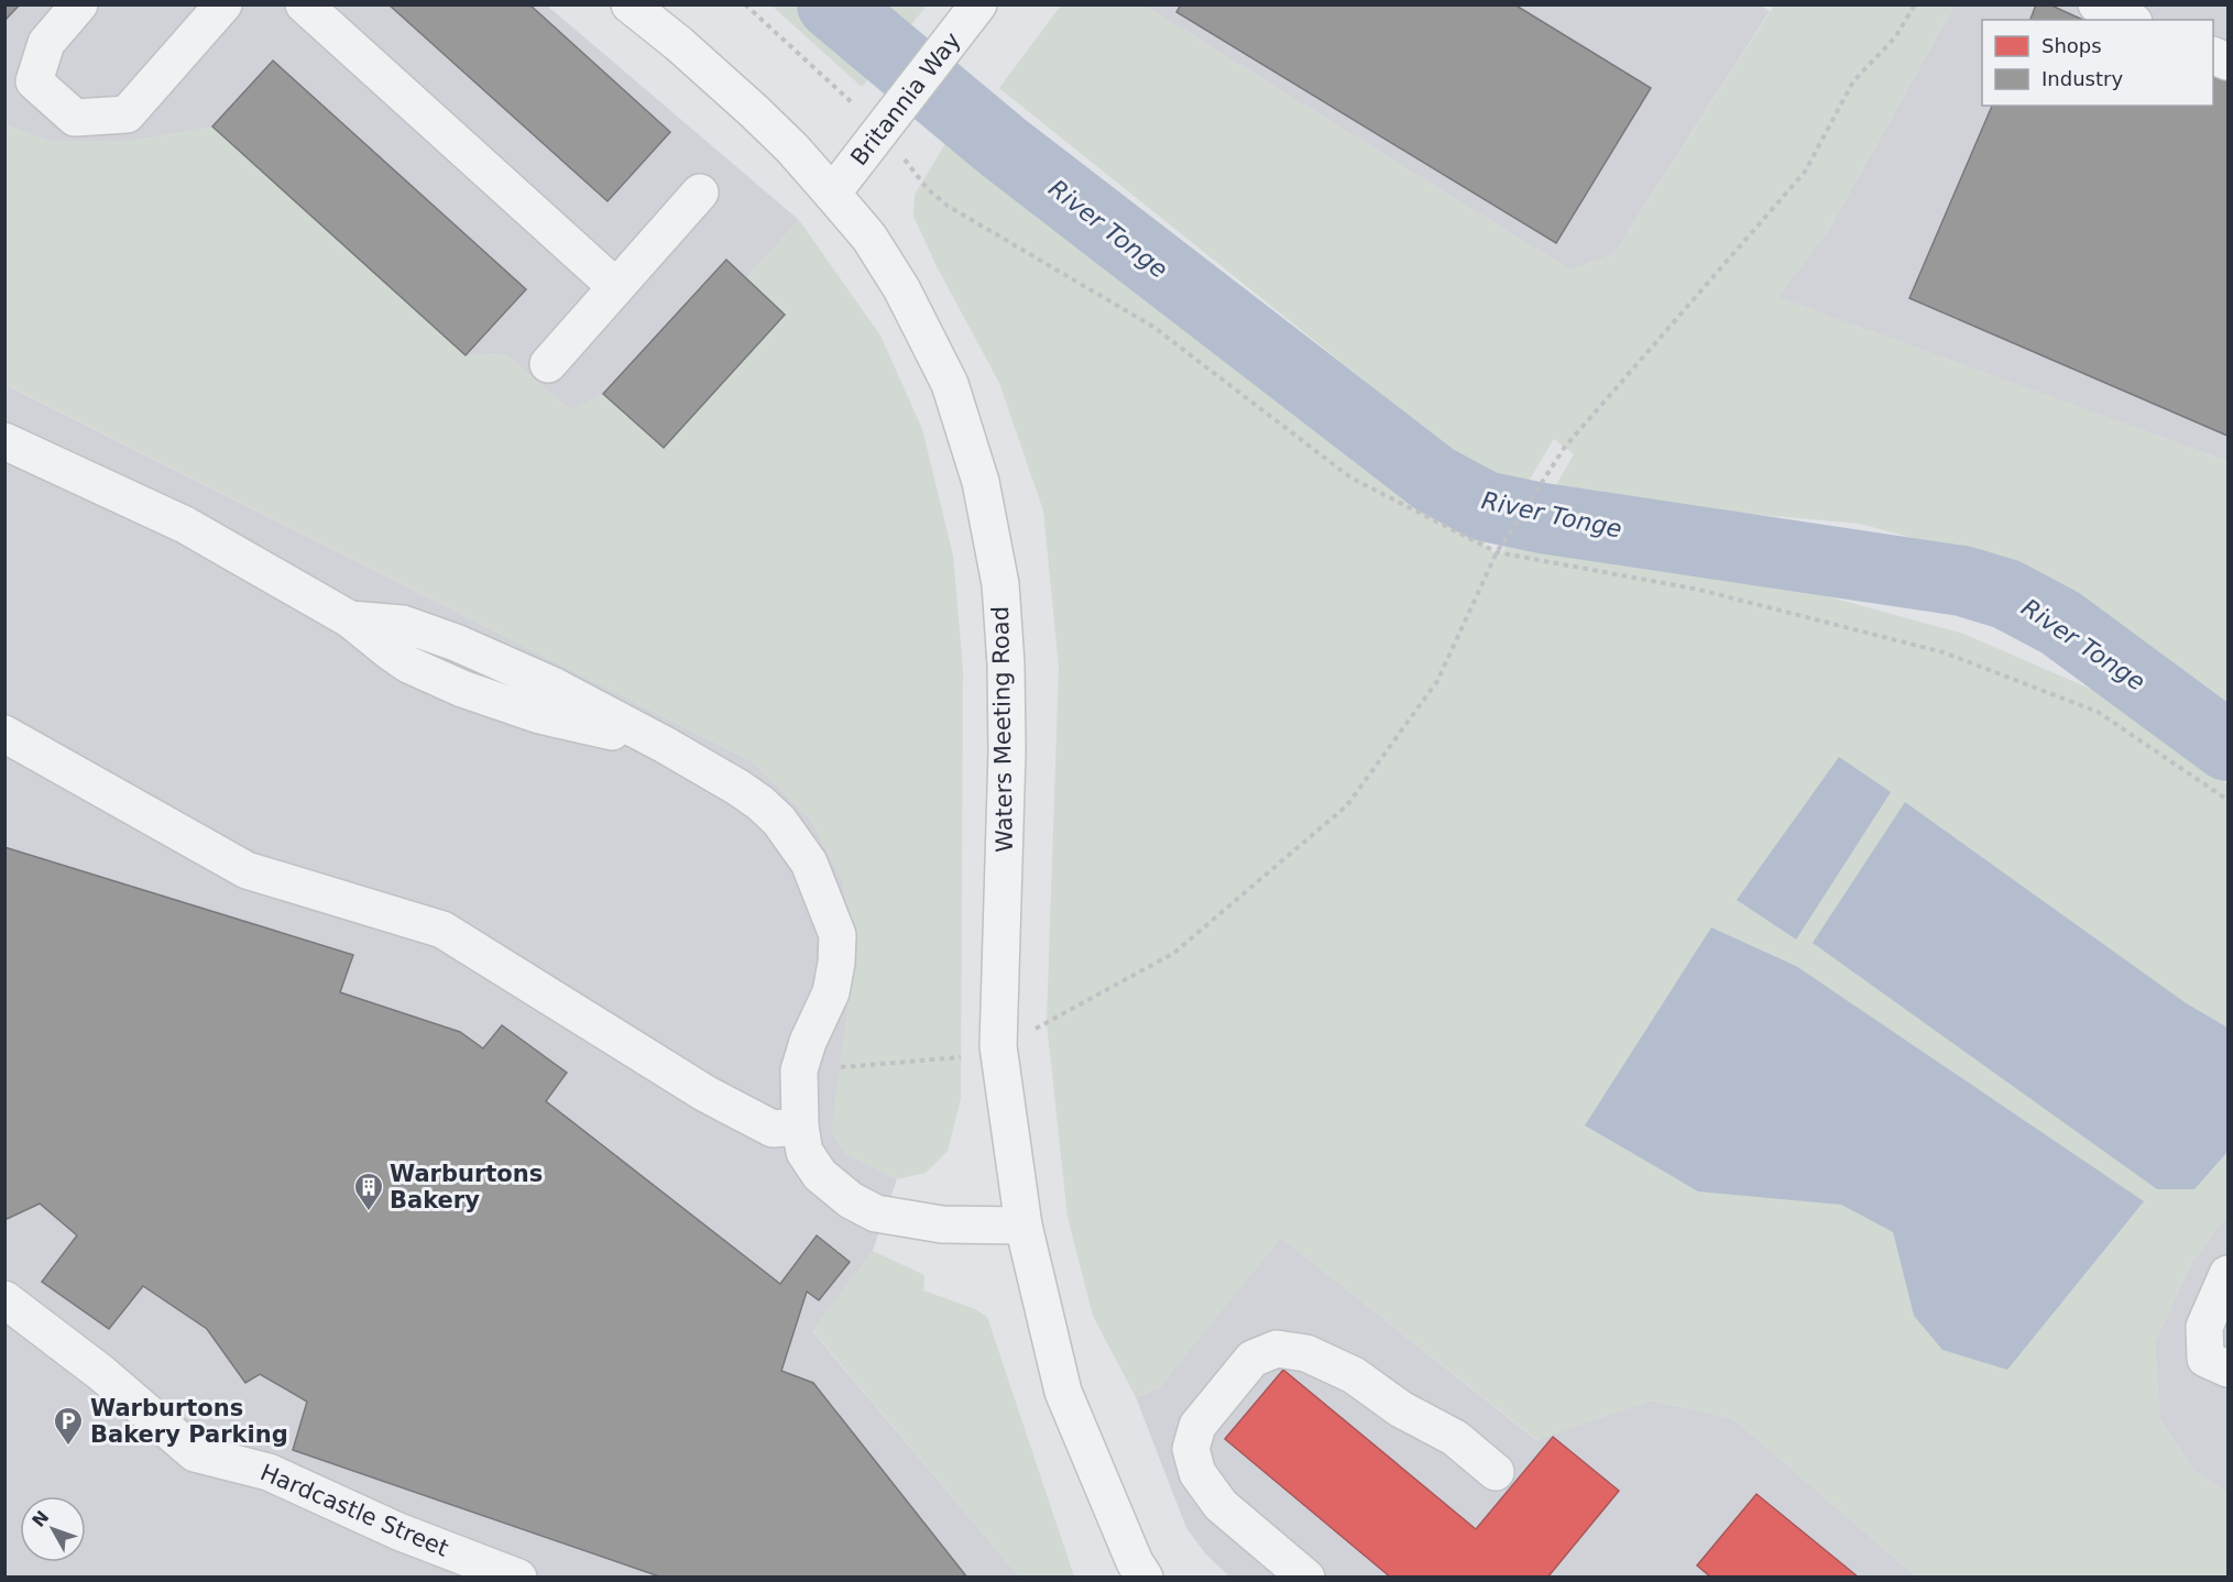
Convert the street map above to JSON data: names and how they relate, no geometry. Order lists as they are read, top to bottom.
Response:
{
  "streets": {
    "street": ["Britannia Way", "Waters Meeting Road", "Hardcastle Street"]
  },
  "crossings": [
    ["Britannia Way", "Waters Meeting Road"]
  ],
  "water": ["River Tonge"],
  "places": {
    "building": ["Warburtons Bakery"],
    "parking": ["Warburtons Bakery Parking"]
  },
  "legend": ["Shops", "Industry"],
  "north": "top left"
}
